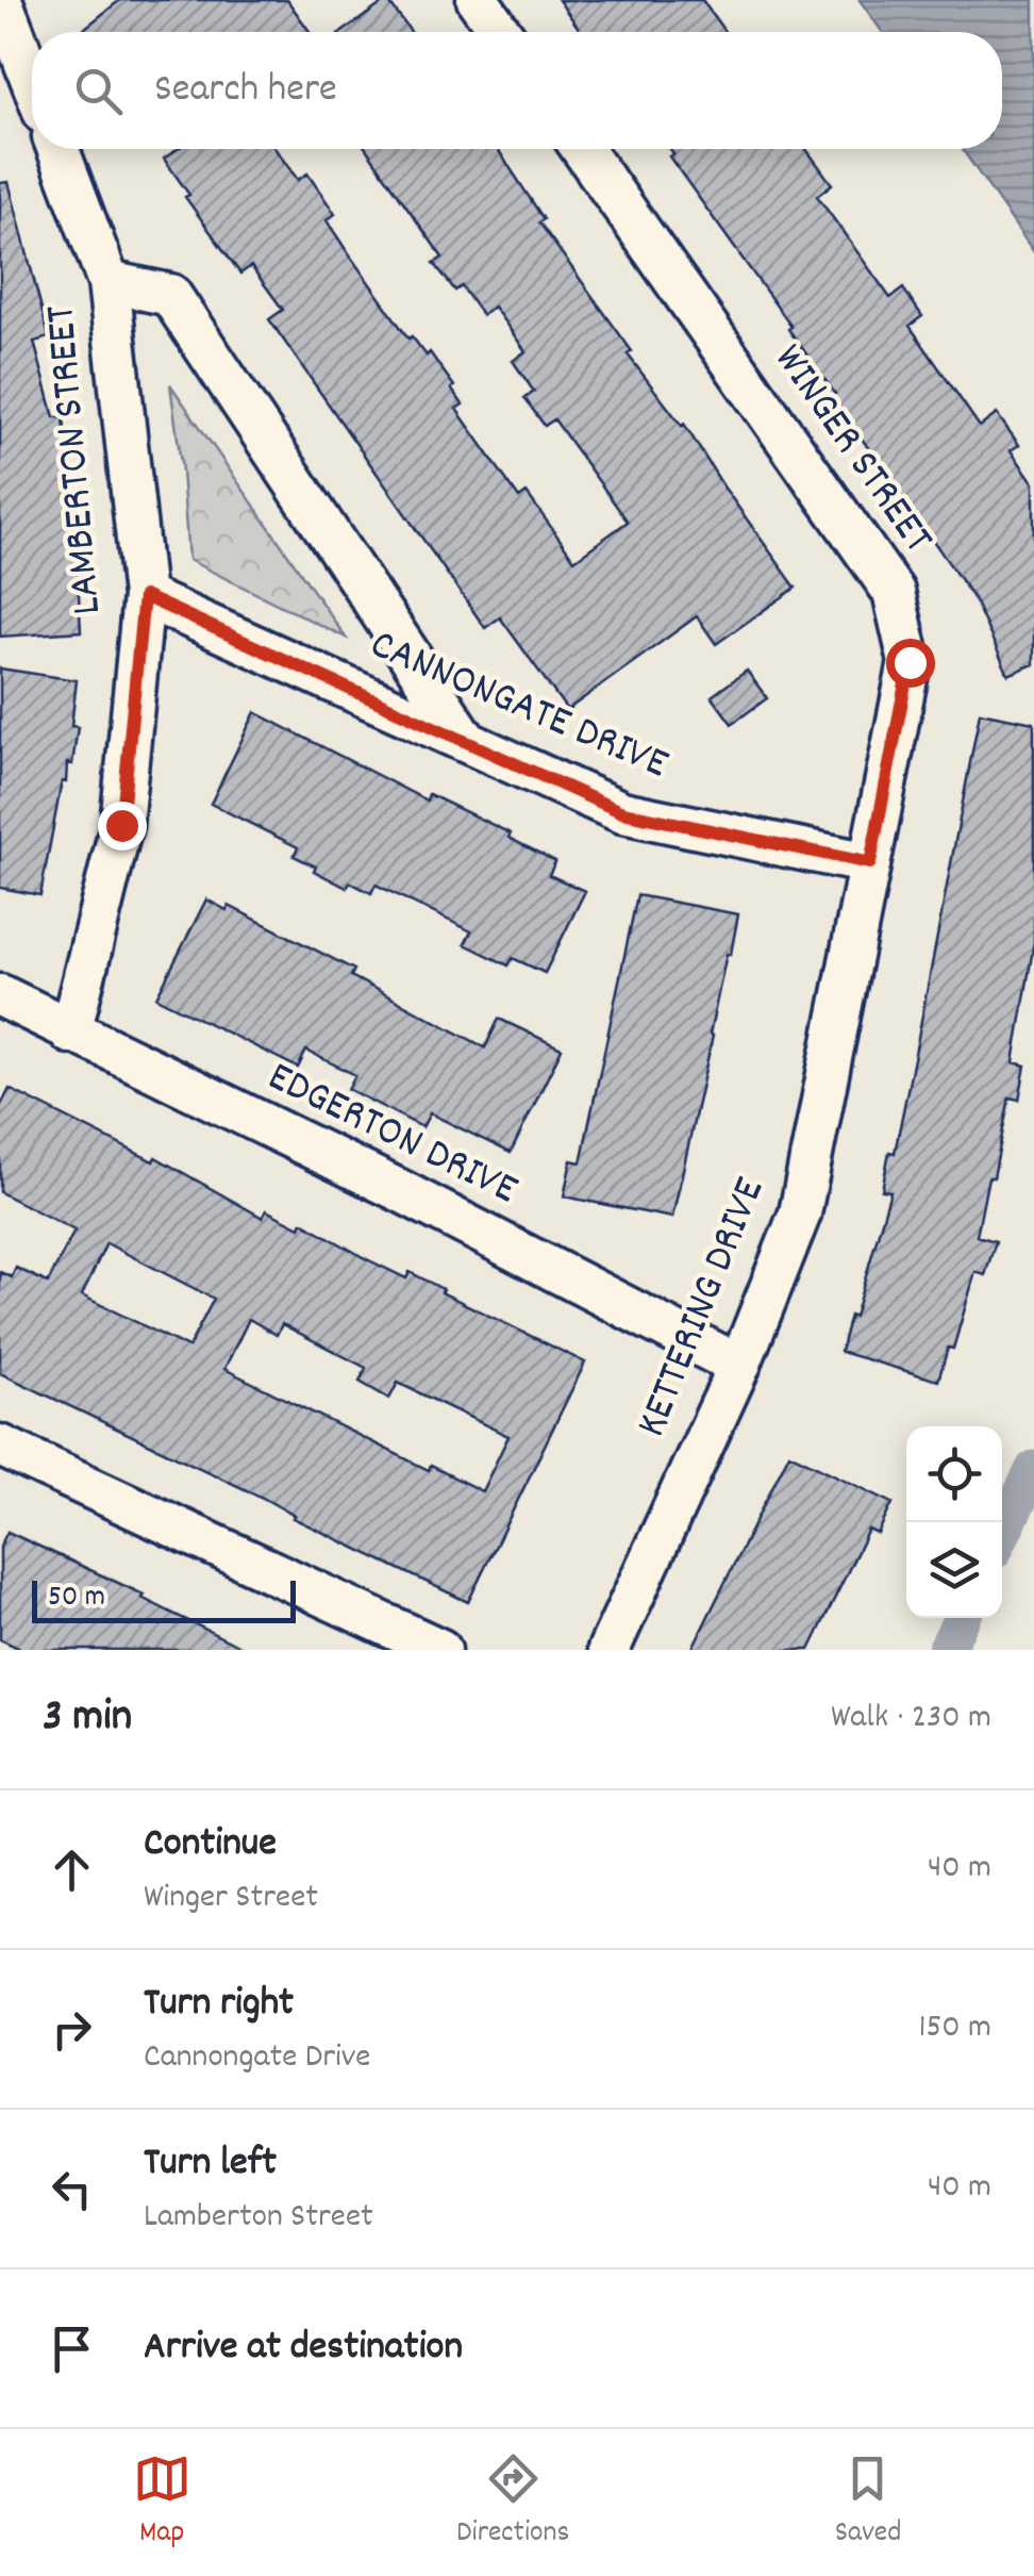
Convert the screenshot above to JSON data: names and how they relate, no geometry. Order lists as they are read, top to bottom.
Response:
{
  "streets": {
    "street": [
      "WINGER STREET",
      "LAMBERTON STREET",
      "CANNONGATE DRIVE",
      "EDGERTON DRIVE",
      "KETTERING DRIVE"
    ]
  },
  "crossings": [
    ["WINGER STREET", "CANNONGATE DRIVE"],
    ["WINGER STREET", "KETTERING DRIVE"],
    ["LAMBERTON STREET", "CANNONGATE DRIVE"],
    ["LAMBERTON STREET", "EDGERTON DRIVE"],
    ["CANNONGATE DRIVE", "KETTERING DRIVE"],
    ["EDGERTON DRIVE", "KETTERING DRIVE"]
  ],
  "scale_bar": "50 m",
  "page": {
    "search": "Search here",
    "scale": "50 m",
    "heading": ["3 min", "Walk · 230 m"],
    "list": [
      ["Continue", "Winger Street", "40 m"],
      ["Turn right", "Cannongate Drive", "150 m"],
      ["Turn left", "Lamberton Street", "40 m"],
      "Arrive at destination"
    ],
    "nav": ["Map", "Directions", "Saved"]
  }
}
